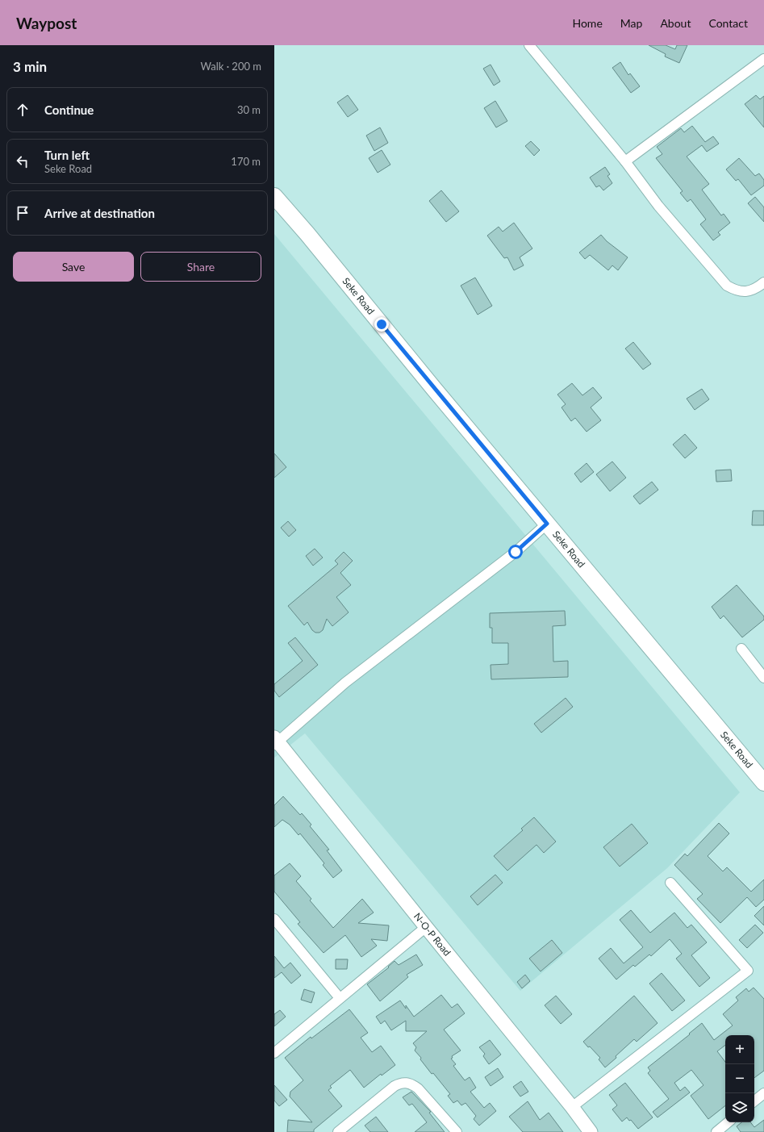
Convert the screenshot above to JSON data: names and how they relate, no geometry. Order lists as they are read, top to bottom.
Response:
{
  "streets": {
    "main road": ["Seke Road"],
    "street": ["N-O-P Road"]
  },
  "page": {
    "header": "Waypost",
    "nav": [
      "Home",
      "Map",
      "About",
      "Contact"
    ],
    "heading": ["3 min", "Walk · 200 m"],
    "list": [
      ["Continue", "30 m"],
      ["Turn left", "Seke Road", "170 m"],
      "Arrive at destination"
    ],
    "buttons": ["Save", "Share"],
    "map_buttons": ["+", "−"]
  }
}
